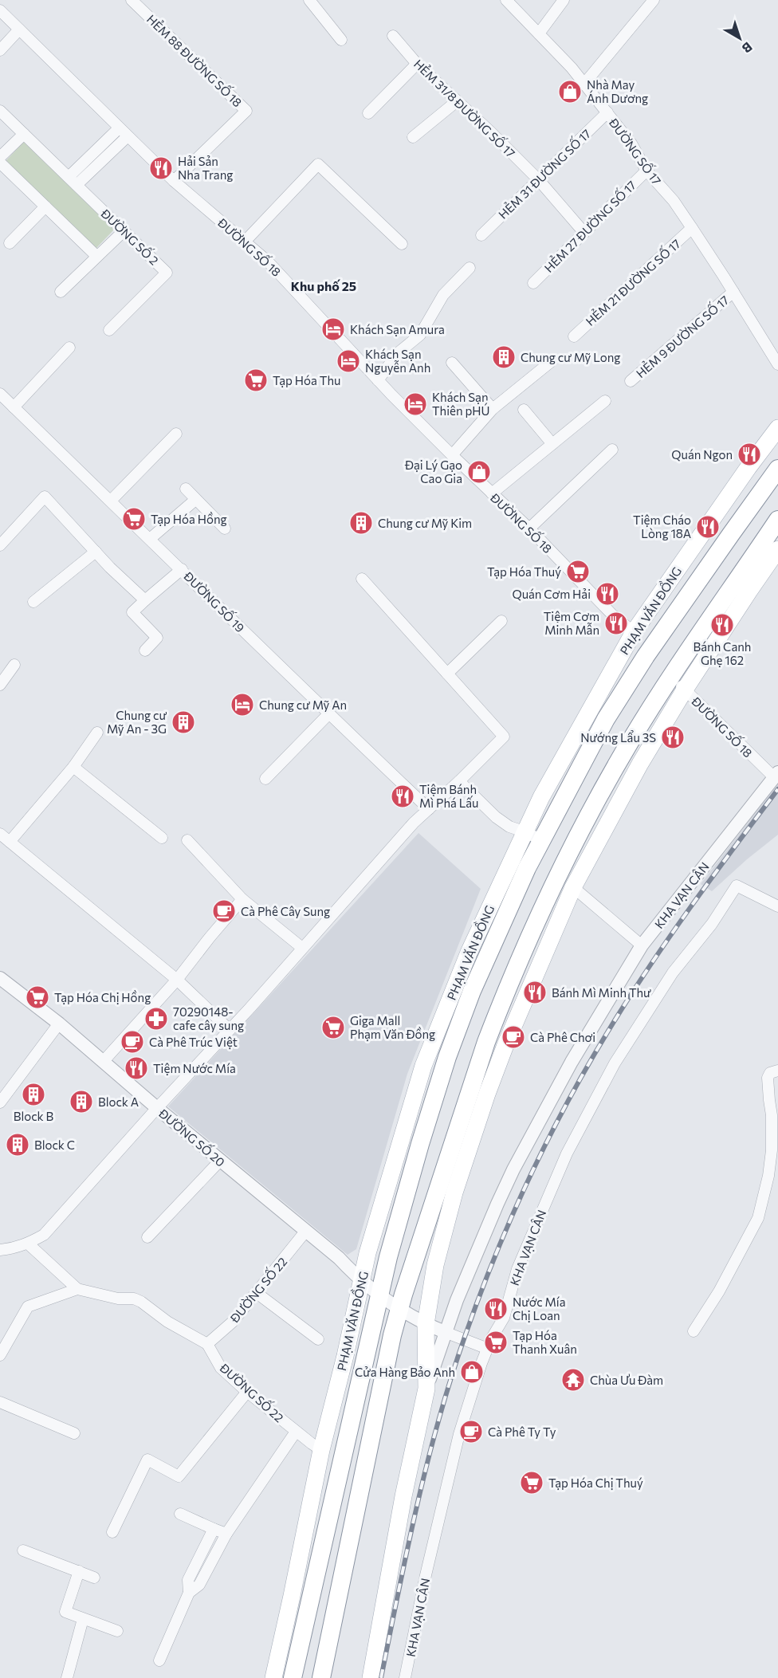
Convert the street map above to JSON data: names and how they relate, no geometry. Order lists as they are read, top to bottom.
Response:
{
  "streets": {
    "highway": ["PHẠM VĂN ĐỒNG"],
    "street": [
      "HẺM 88 ĐƯỜNG SỐ 18",
      "HẺM 31/8 ĐƯỜNG SỐ 17",
      "ĐƯỜNG SỐ 17",
      "HẺM 31 ĐƯỜNG SỐ 17",
      "HẺM 27 ĐƯỜNG SỐ 17",
      "ĐƯỜNG SỐ 2",
      "ĐƯỜNG SỐ 18",
      "HẺM 21 ĐƯỜNG SỐ 17",
      "HẺM 9 ĐƯỜNG SỐ 17",
      "ĐƯỜNG SỐ 19",
      "KHA VẠN CÂN",
      "ĐƯỜNG SỐ 20",
      "ĐƯỜNG SỐ 22"
    ]
  },
  "crossings": [
    ["HẺM 88 ĐƯỜNG SỐ 18", "ĐƯỜNG SỐ 18"],
    ["HẺM 31/8 ĐƯỜNG SỐ 17", "HẺM 31 ĐƯỜNG SỐ 17"],
    ["HẺM 31/8 ĐƯỜNG SỐ 17", "HẺM 27 ĐƯỜNG SỐ 17"],
    ["ĐƯỜNG SỐ 17", "HẺM 31 ĐƯỜNG SỐ 17"],
    ["ĐƯỜNG SỐ 17", "HẺM 27 ĐƯỜNG SỐ 17"],
    ["ĐƯỜNG SỐ 17", "HẺM 21 ĐƯỜNG SỐ 17"],
    ["ĐƯỜNG SỐ 17", "HẺM 9 ĐƯỜNG SỐ 17"],
    ["ĐƯỜNG SỐ 18", "PHẠM VĂN ĐỒNG"],
    ["ĐƯỜNG SỐ 18", "KHA VẠN CÂN"],
    ["PHẠM VĂN ĐỒNG", "ĐƯỜNG SỐ 20"],
    ["PHẠM VĂN ĐỒNG", "ĐƯỜNG SỐ 22"],
    ["KHA VẠN CÂN", "ĐƯỜNG SỐ 20"],
    ["ĐƯỜNG SỐ 20", "ĐƯỜNG SỐ 22"]
  ],
  "districts": ["Khu phố 25"],
  "places": {
    "shop": ["Nhà May Ánh Dương", "Đại Lý Gạo Cao Gia", "Cửa Hàng Bảo Anh"],
    "restaurant": [
      "Hải Sản Nha Trang",
      "Quán Ngon",
      "Tiệm Cháo Lòng 18A",
      "Quán Cơm Hải",
      "Tiệm Cơm Minh Mẫn",
      "Bánh Canh Ghẹ 162",
      "Nướng Lẩu 3S",
      "Tiệm Bánh Mì Phá Lấu",
      "Bánh Mì Minh Thư",
      "Tiệm Nước Mía",
      "Nước Mía Chị Loan"
    ],
    "hotel": [
      "Khách Sạn Amura",
      "Khách Sạn Nguyễn Anh",
      "Khách Sạn Thiên pHÚ",
      "Chung cư Mỹ An"
    ],
    "building": [
      "Chung cư Mỹ Long",
      "Chung cư Mỹ Kim",
      "Chung cư Mỹ An - 3G",
      "Block B",
      "Block A",
      "Block C"
    ],
    "supermarket": [
      "Tạp Hóa Thu",
      "Tạp Hóa Hồng",
      "Tạp Hóa Thuý",
      "Tạp Hóa Chị Hồng",
      "Giga Mall Phạm Văn Đồng",
      "Tạp Hóa Thanh Xuân",
      "Tạp Hóa Chị Thuý"
    ],
    "cafe": [
      "Cà Phê Cây Sung",
      "Cà Phê Chơi",
      "Cà Phê Trúc Việt",
      "Cà Phê Ty Ty"
    ],
    "pharmacy": ["70290148- cafe cây sung"],
    "temple": ["Chùa Ưu Đàm"]
  },
  "north": "bottom right"
}
